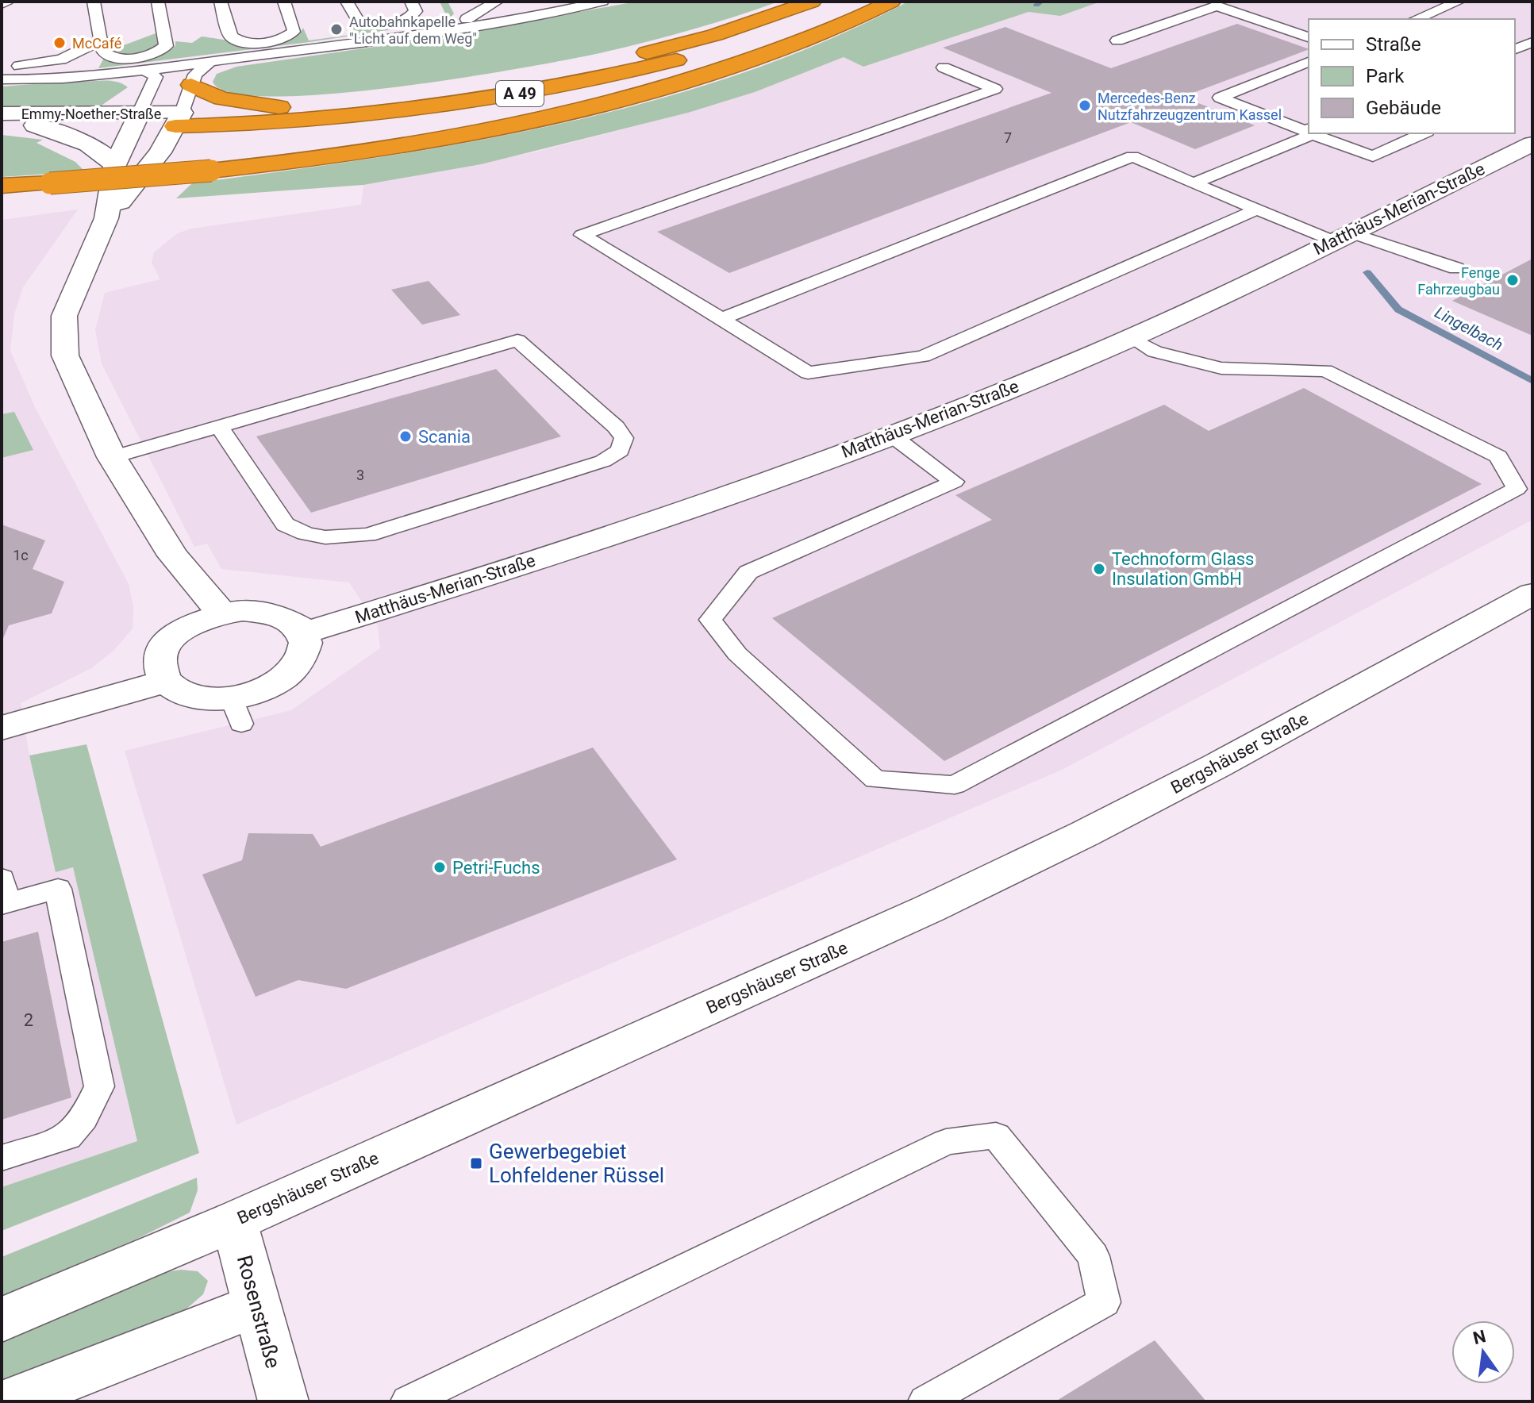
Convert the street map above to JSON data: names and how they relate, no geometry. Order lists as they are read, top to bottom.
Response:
{
  "streets": {
    "highway": ["A 49"],
    "street": [
      "Emmy-Noether-Straße",
      "Matthäus-Merian-Straße",
      "Bergshäuser Straße",
      "Rosenstraße"
    ]
  },
  "crossings": [
    ["A 49", "Emmy-Noether-Straße"],
    ["Bergshäuser Straße", "Rosenstraße"]
  ],
  "water": ["Lingelbach"],
  "places": {
    "other": [
      "Autobahnkapelle \"Licht auf dem Weg\"",
      "McCafé",
      "Mercedes-Benz Nutzfahrzeugzentrum Kassel",
      "Fenge Fahrzeugbau",
      "Scania",
      "Technoform Glass Insulation GmbH",
      "Petri-Fuchs"
    ],
    "transit": ["Gewerbegebiet Lohfeldener Rüssel"]
  },
  "house_numbers": [
    "7",
    "3",
    "1c",
    "2"
  ],
  "legend": ["Straße", "Park", "Gebäude"],
  "north": "top"
}
